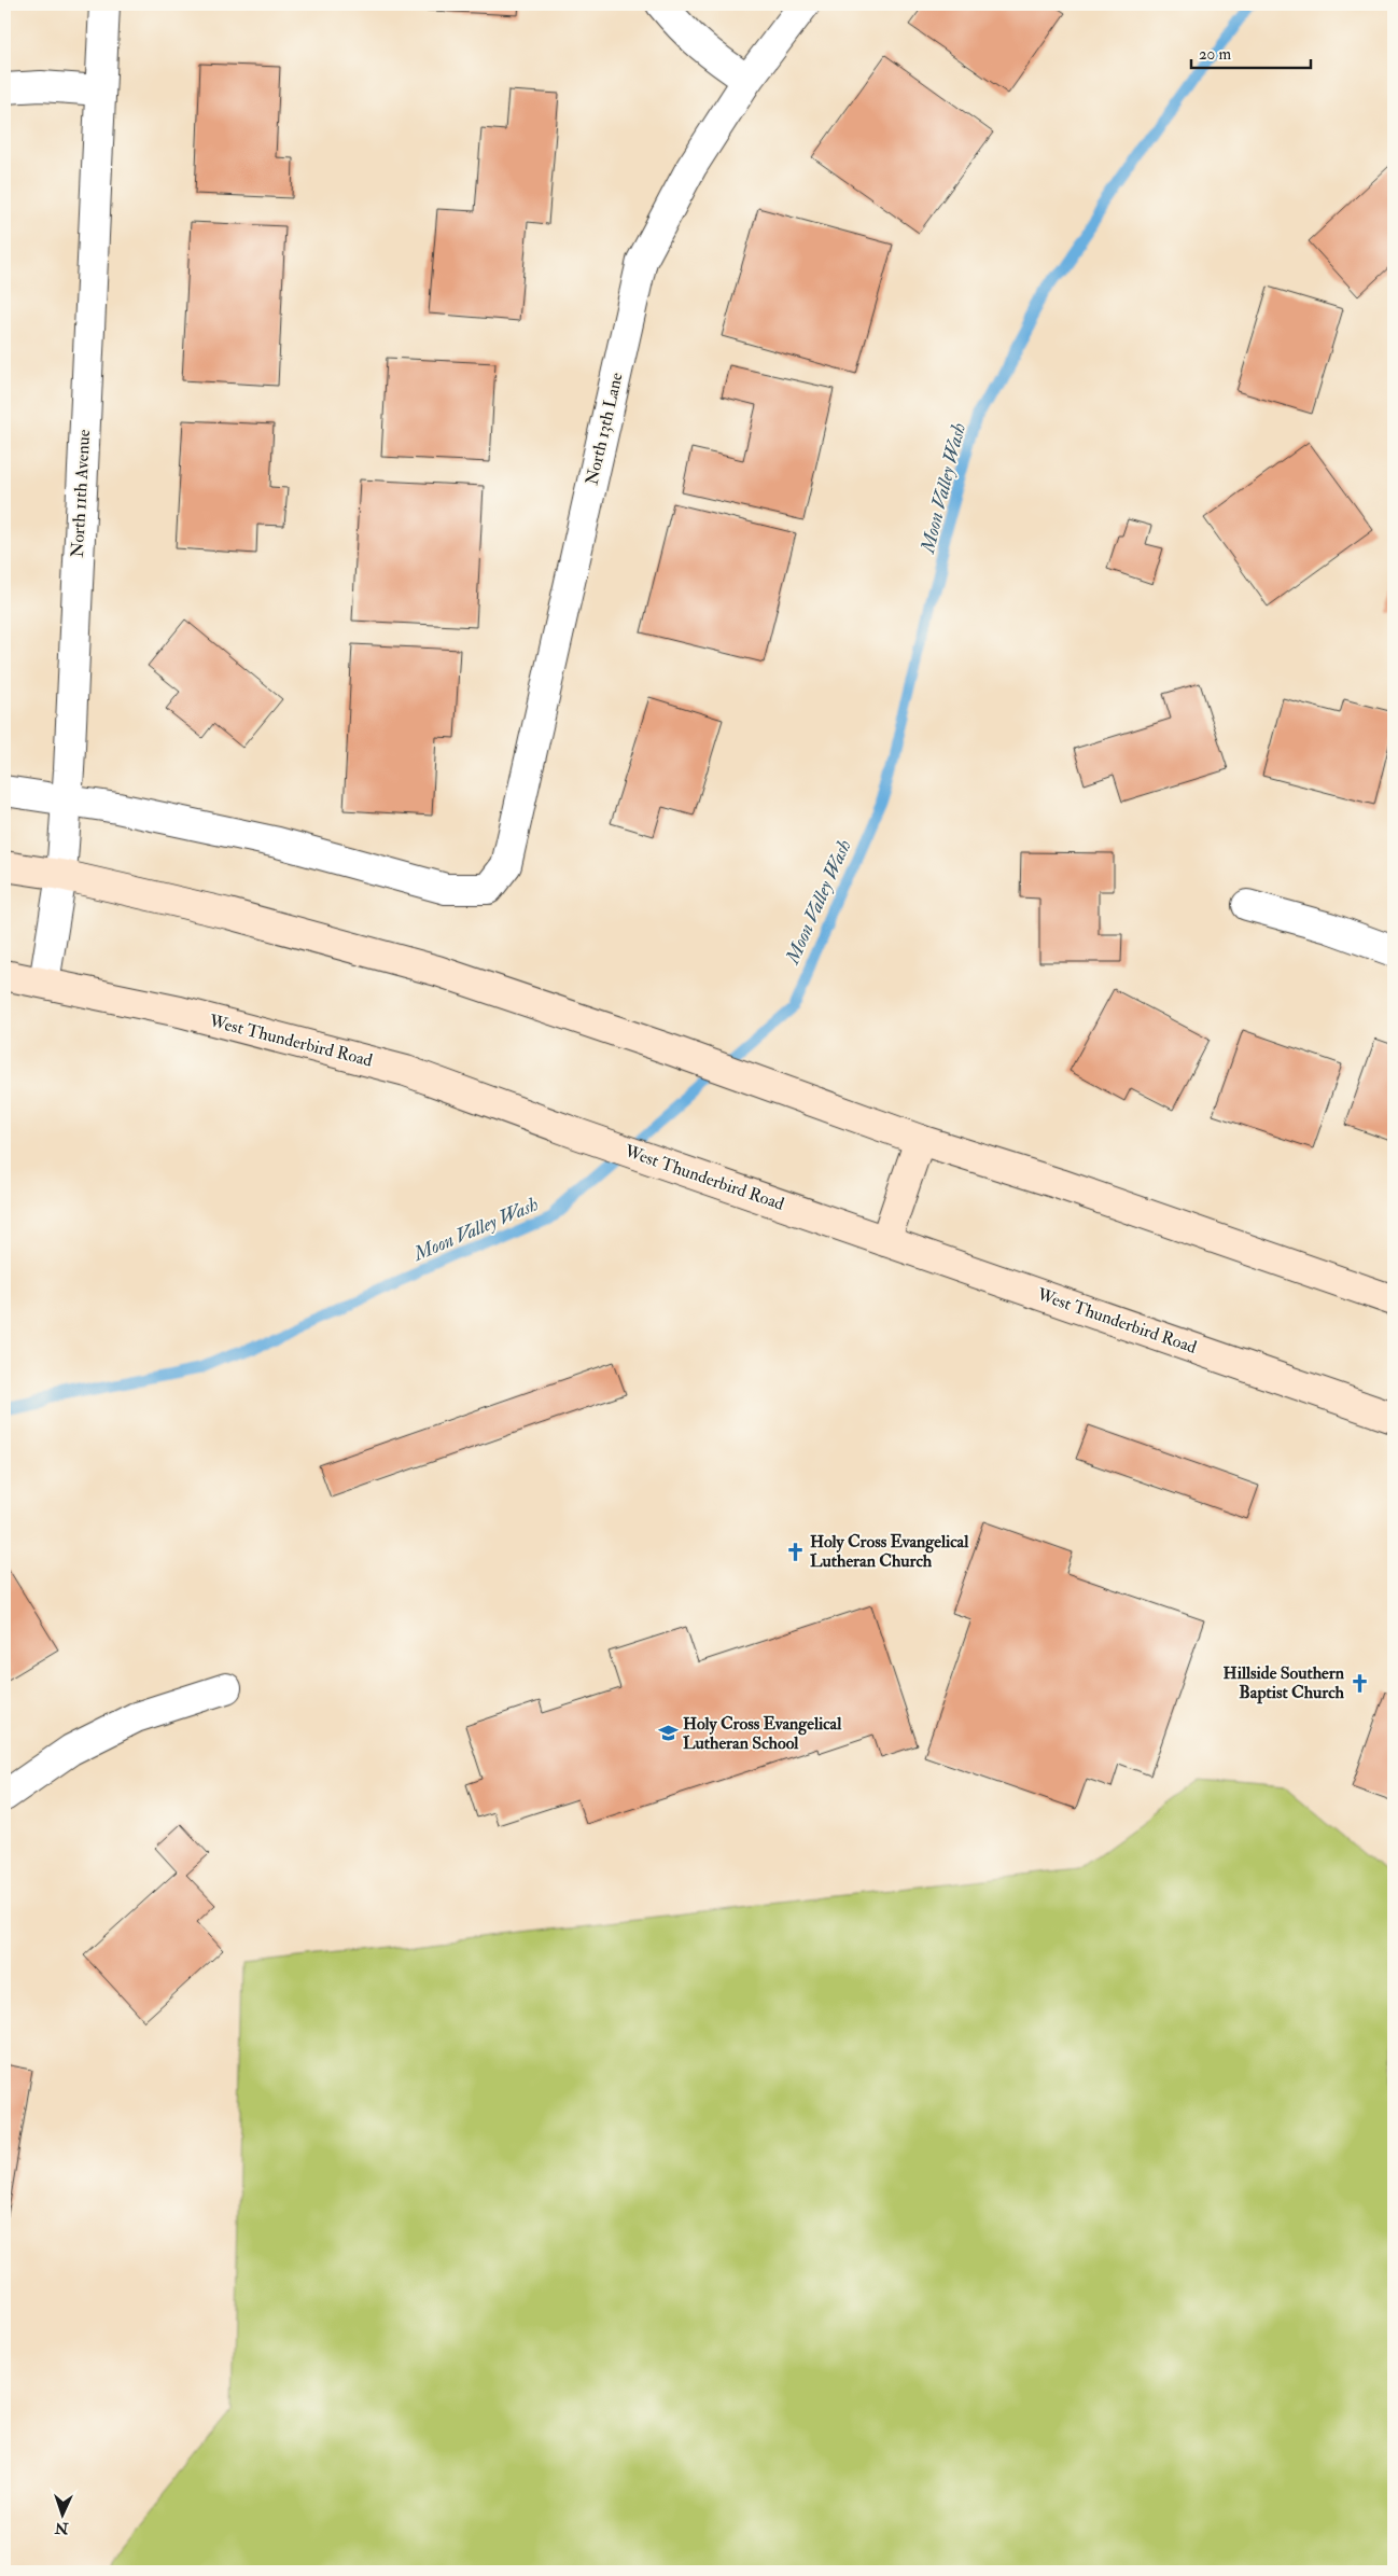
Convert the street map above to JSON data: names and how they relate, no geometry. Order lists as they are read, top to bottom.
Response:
{
  "streets": {
    "main road": ["West Thunderbird Road"],
    "street": ["North 13th Lane", "North 11th Avenue"]
  },
  "crossings": [
    ["North 13th Lane", "North 11th Avenue"],
    ["North 11th Avenue", "West Thunderbird Road"]
  ],
  "water": ["Moon Valley Wash"],
  "places": {
    "church": ["Holy Cross Evangelical Lutheran Church", "Hillside Southern Baptist Church"],
    "school or university": ["Holy Cross Evangelical Lutheran School"]
  },
  "scale_bar": "20 m",
  "north": "bottom"
}
